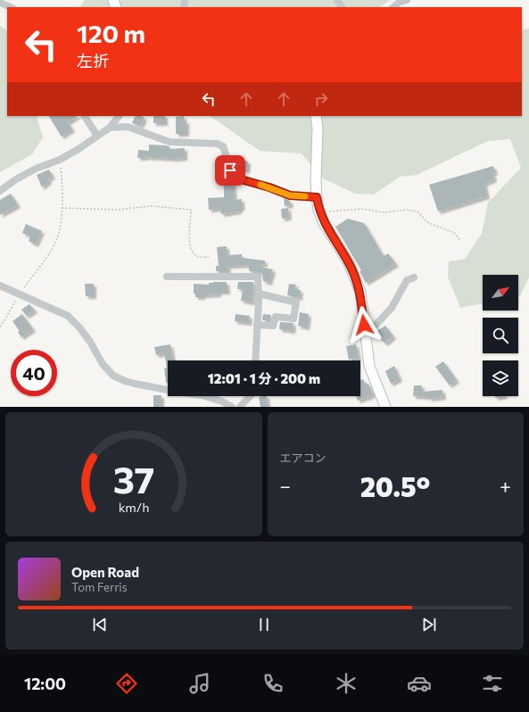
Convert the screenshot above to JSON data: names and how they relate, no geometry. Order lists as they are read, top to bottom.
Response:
{
  "north": "top right",
  "page": {
    "turn": ["120 m", "左折"],
    "limit": "40",
    "trip": "12:01 · 1 分 · 200 m",
    "tile": "エアコン",
    "heat": ["−", "20.5°", "+"],
    "song": ["Open Road", "Tom Ferris"],
    "tabs": "12:00",
    "gauge": ["37", "km/h"]
  }
}
